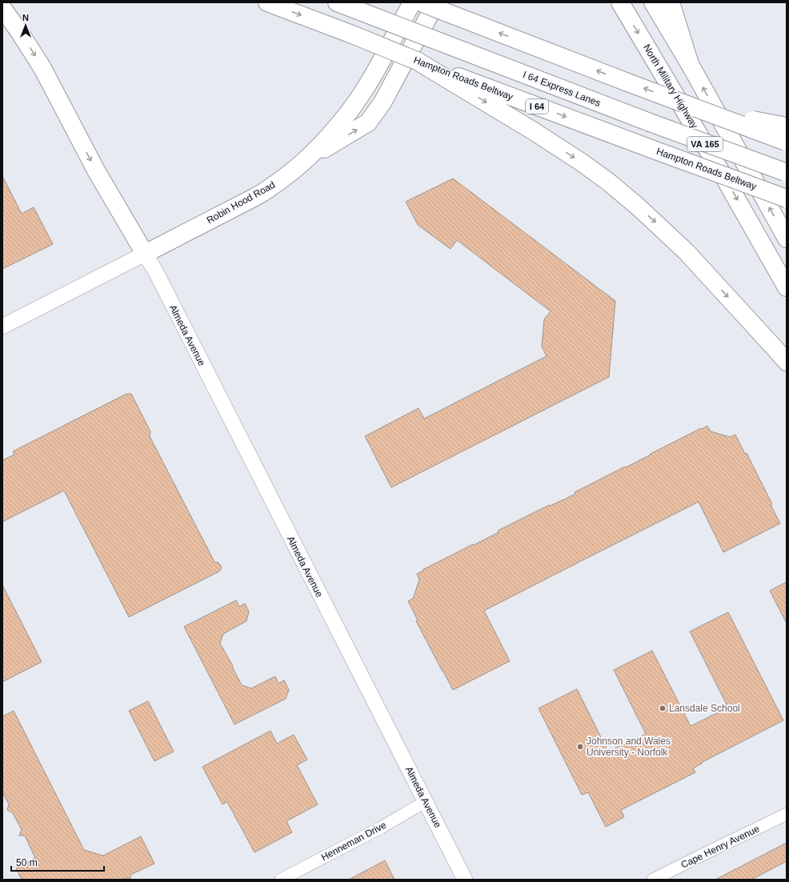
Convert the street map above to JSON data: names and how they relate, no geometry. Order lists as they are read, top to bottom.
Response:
{
  "streets": {
    "main road": [
      "Hampton Roads Beltway",
      "North Military Highway",
      "I 64 Express Lanes",
      "I 64",
      "VA 165",
      "Robin Hood Road"
    ],
    "street": ["Almeda Avenue", "Henneman Drive", "Cape Henry Avenue"]
  },
  "crossings": [
    ["Robin Hood Road", "Almeda Avenue"],
    ["Almeda Avenue", "Henneman Drive"]
  ],
  "places": ["Lansdale School", "Johnson and Wales University - Norfolk"],
  "scale_bar": "50 m",
  "north": "top"
}
